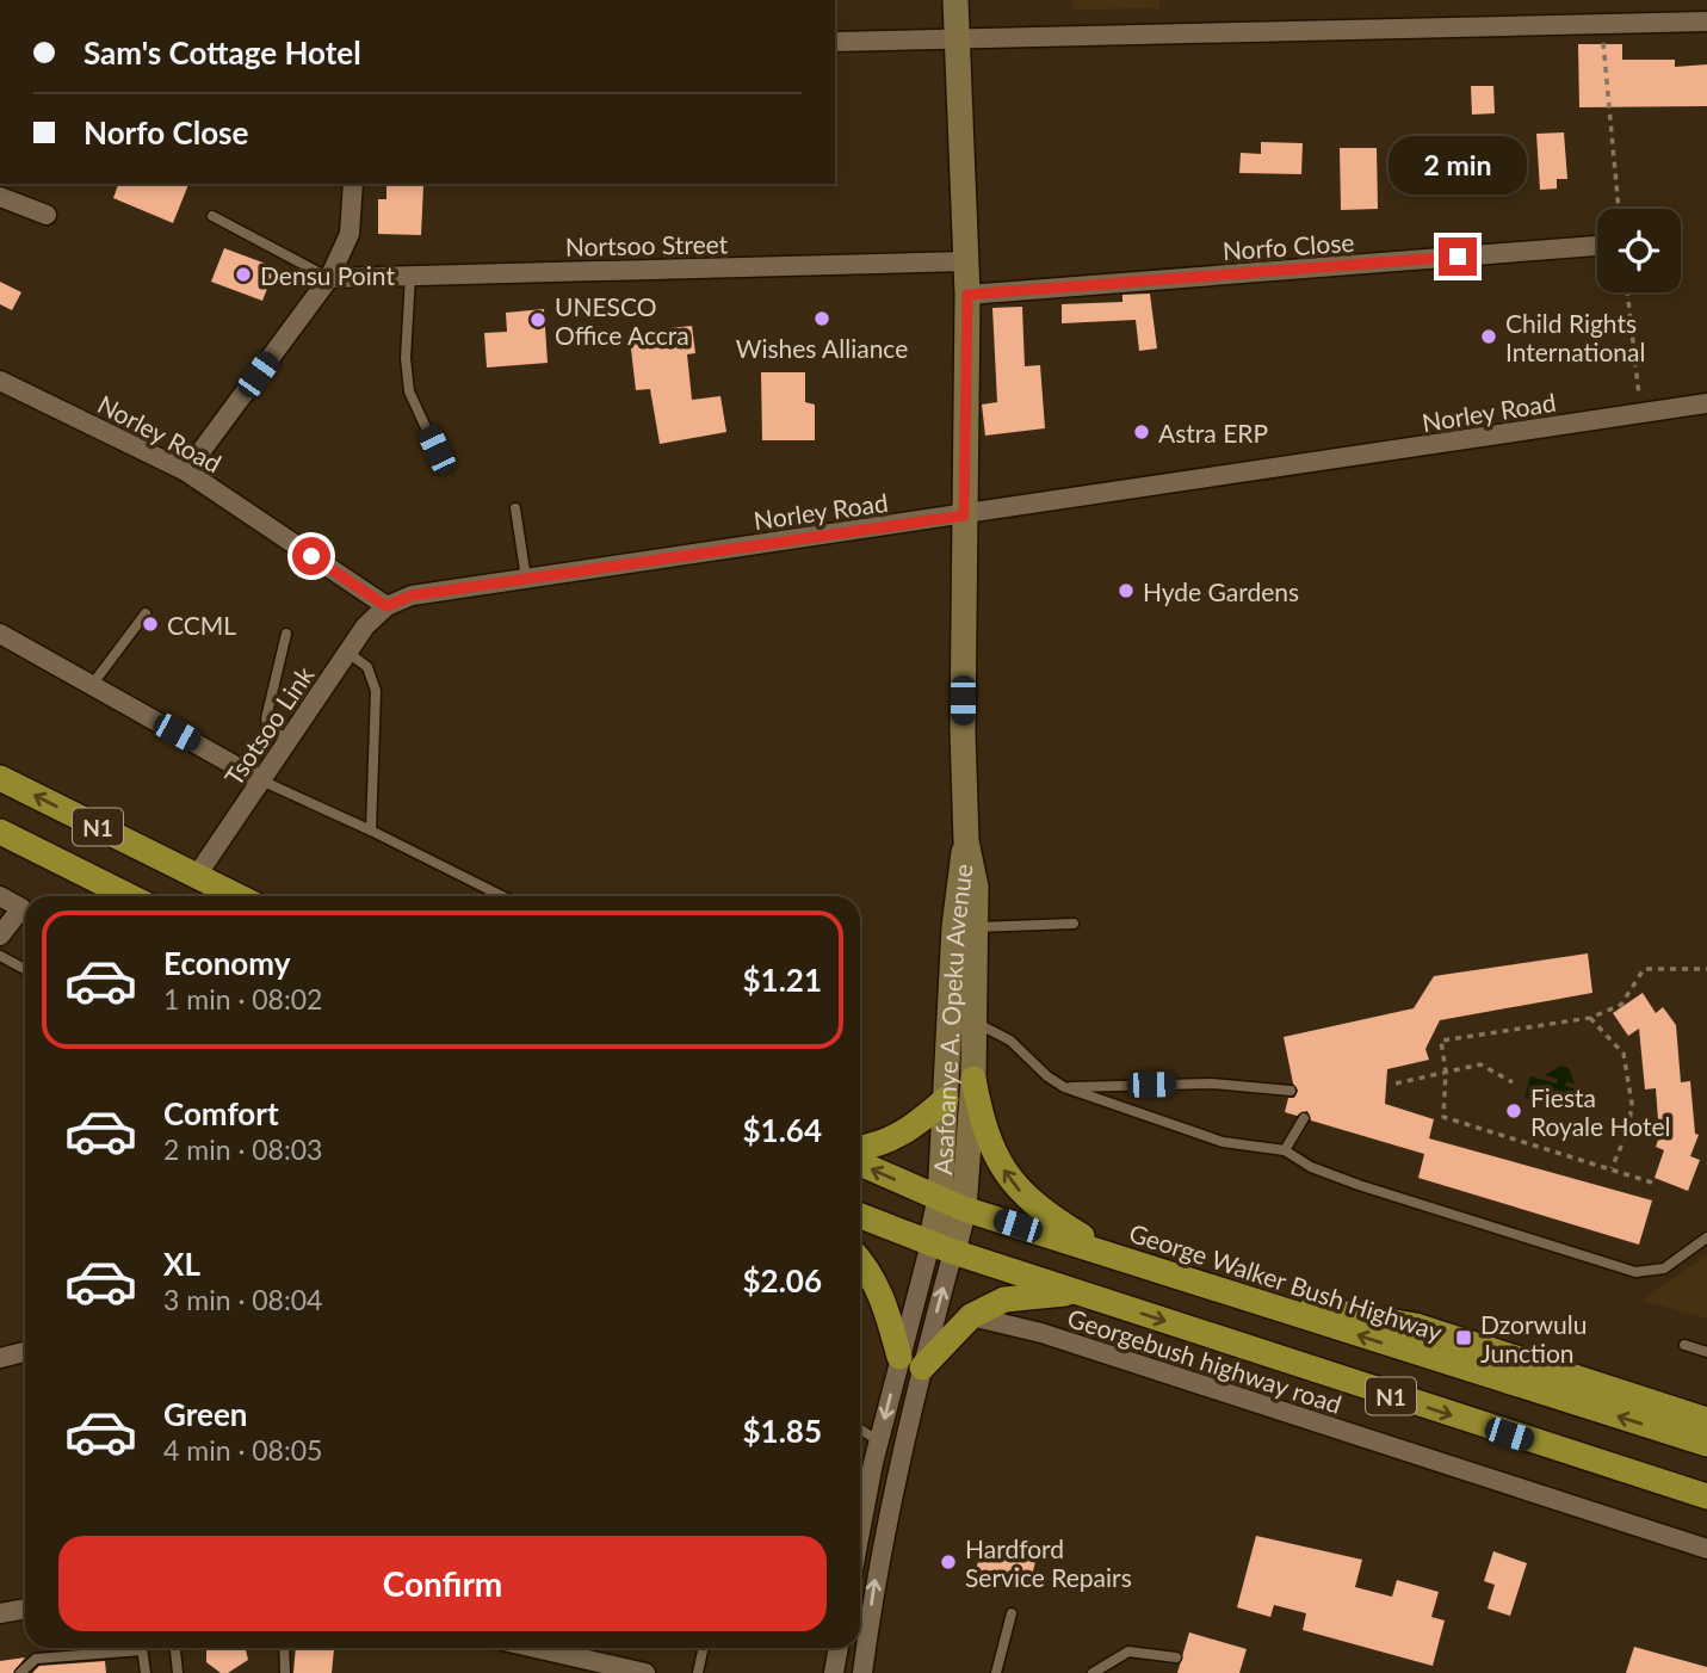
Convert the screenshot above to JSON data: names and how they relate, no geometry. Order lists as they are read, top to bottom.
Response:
{
  "streets": {
    "highway": ["N1", "George Walker Bush Highway"],
    "main road": ["Asafoanye A. Opeku Avenue"],
    "street": [
      "Nortsoo Street",
      "Norfo Close",
      "Norley Road",
      "Tsotsoo Link",
      "Georgebush highway road"
    ]
  },
  "crossings": [
    ["Nortsoo Street", "Asafoanye A. Opeku Avenue"],
    ["Norfo Close", "Asafoanye A. Opeku Avenue"],
    ["Norley Road", "Tsotsoo Link"],
    ["Norley Road", "Asafoanye A. Opeku Avenue"],
    ["Tsotsoo Link", "N1"],
    ["N1", "Asafoanye A. Opeku Avenue"],
    ["Asafoanye A. Opeku Avenue", "George Walker Bush Highway"]
  ],
  "places": {
    "other": [
      "Densu Point",
      "Wishes Alliance",
      "UNESCO Office Accra",
      "Child Rights International",
      "Astra ERP",
      "Hyde Gardens",
      "CCML",
      "Fiesta Royale Hotel",
      "Hardford Service Repairs"
    ],
    "transit": ["Dzorwulu Junction"]
  },
  "page": {
    "banner": ["Sam's Cottage Hotel", "Norfo Close"],
    "bubble": "2 min",
    "list": [
      {
        "name": "Economy",
        "note": "1 min · 08:02",
        "value": "$1.21"
      },
      {
        "name": "Comfort",
        "note": "2 min · 08:03",
        "value": "$1.64"
      },
      {
        "name": "XL",
        "note": "3 min · 08:04",
        "value": "$2.06"
      },
      {
        "name": "Green",
        "note": "4 min · 08:05",
        "value": "$1.85"
      }
    ],
    "buttons": "Confirm"
  }
}
